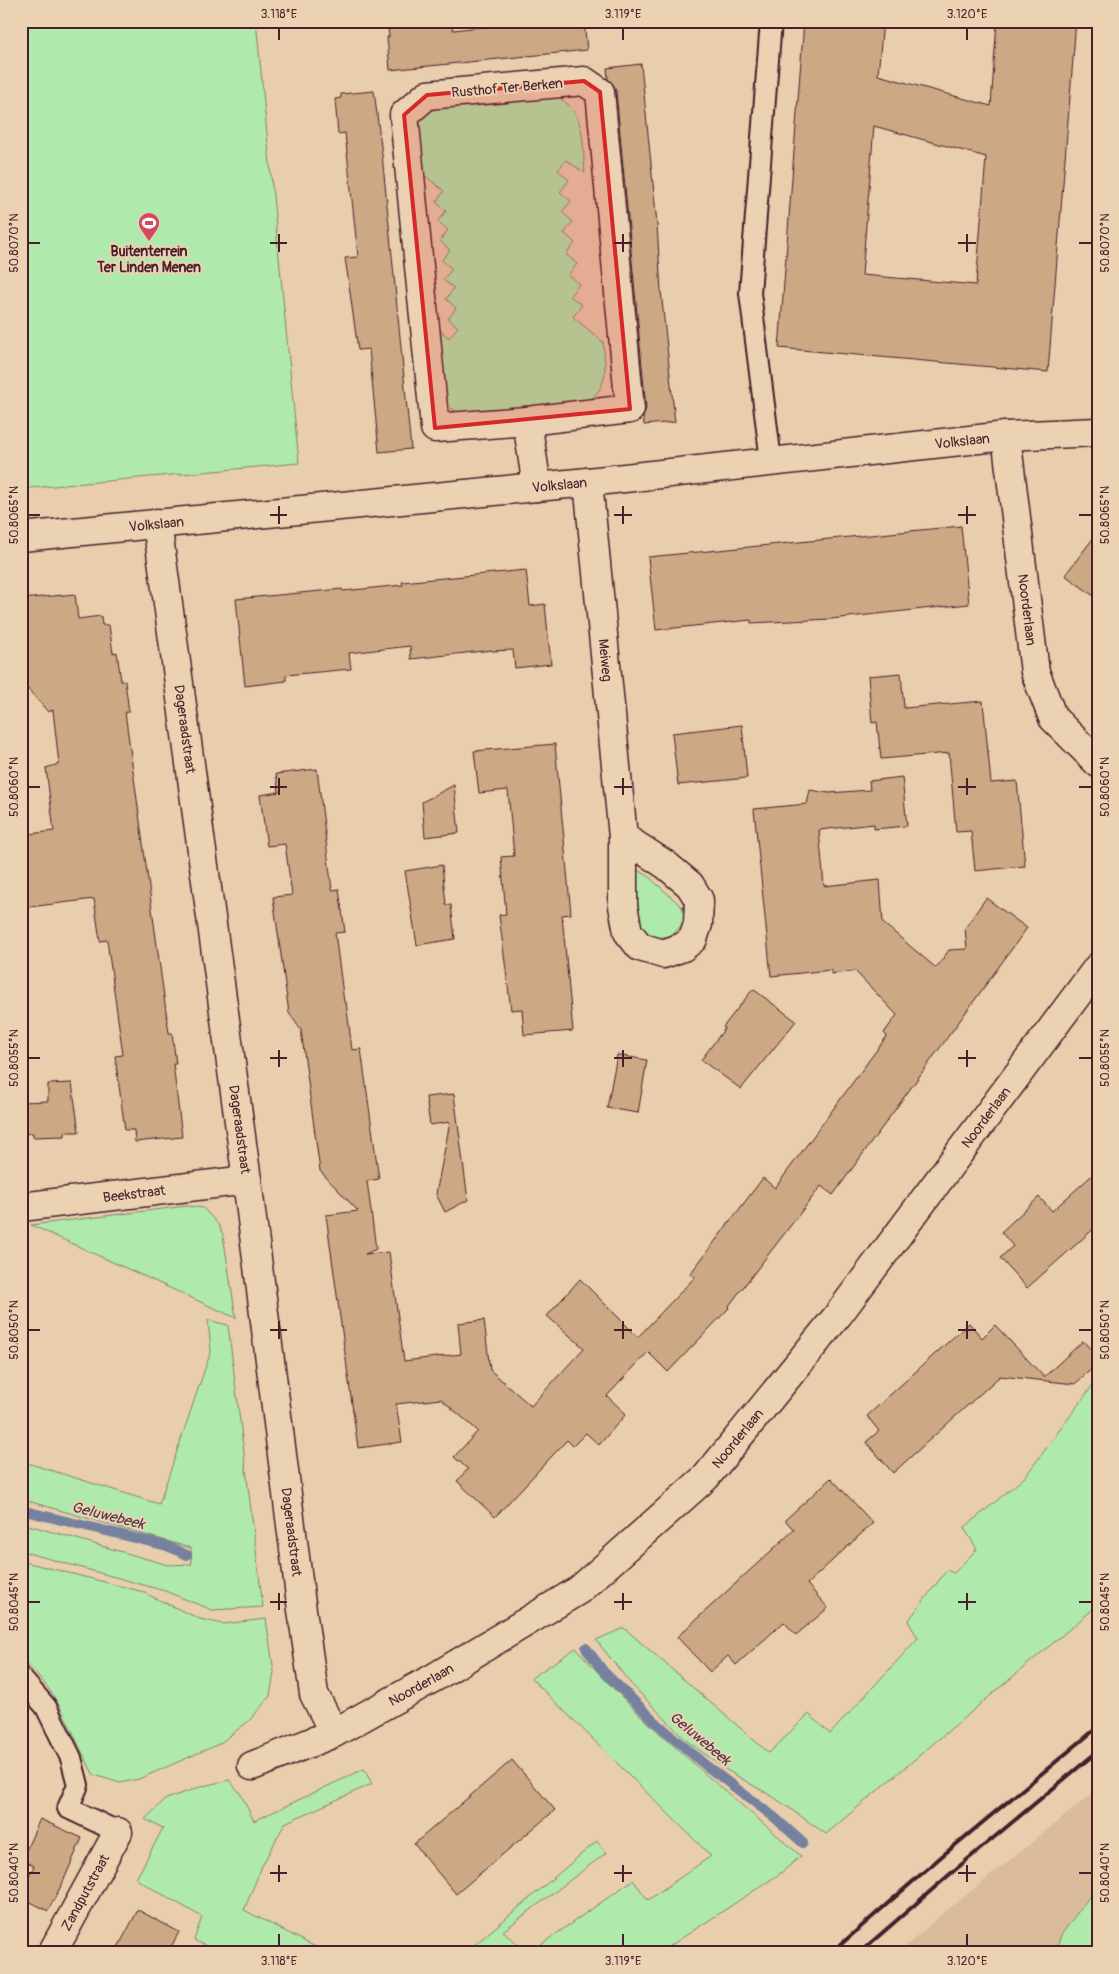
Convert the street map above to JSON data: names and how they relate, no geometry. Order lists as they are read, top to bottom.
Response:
{
  "streets": {
    "street": [
      "Rusthof Ter Berken",
      "Volkslaan",
      "Noorderlaan",
      "Meiweg",
      "Dageraadstraat",
      "Beekstraat",
      "Zandputstraat"
    ]
  },
  "crossings": [
    ["Volkslaan", "Noorderlaan"],
    ["Volkslaan", "Meiweg"],
    ["Volkslaan", "Dageraadstraat"],
    ["Noorderlaan", "Dageraadstraat"],
    ["Dageraadstraat", "Beekstraat"]
  ],
  "water": ["Geluwebeek"],
  "places": {
    "sports": ["Buitenterrein Ter Linden Menen"]
  },
  "coordinates": [
    "3.118°E",
    "3.119°E",
    "3.120°E",
    "50.8070°N",
    "50.8065°N",
    "50.8060°N",
    "50.8055°N",
    "50.8050°N",
    "50.8045°N",
    "50.8040°N"
  ]
}
